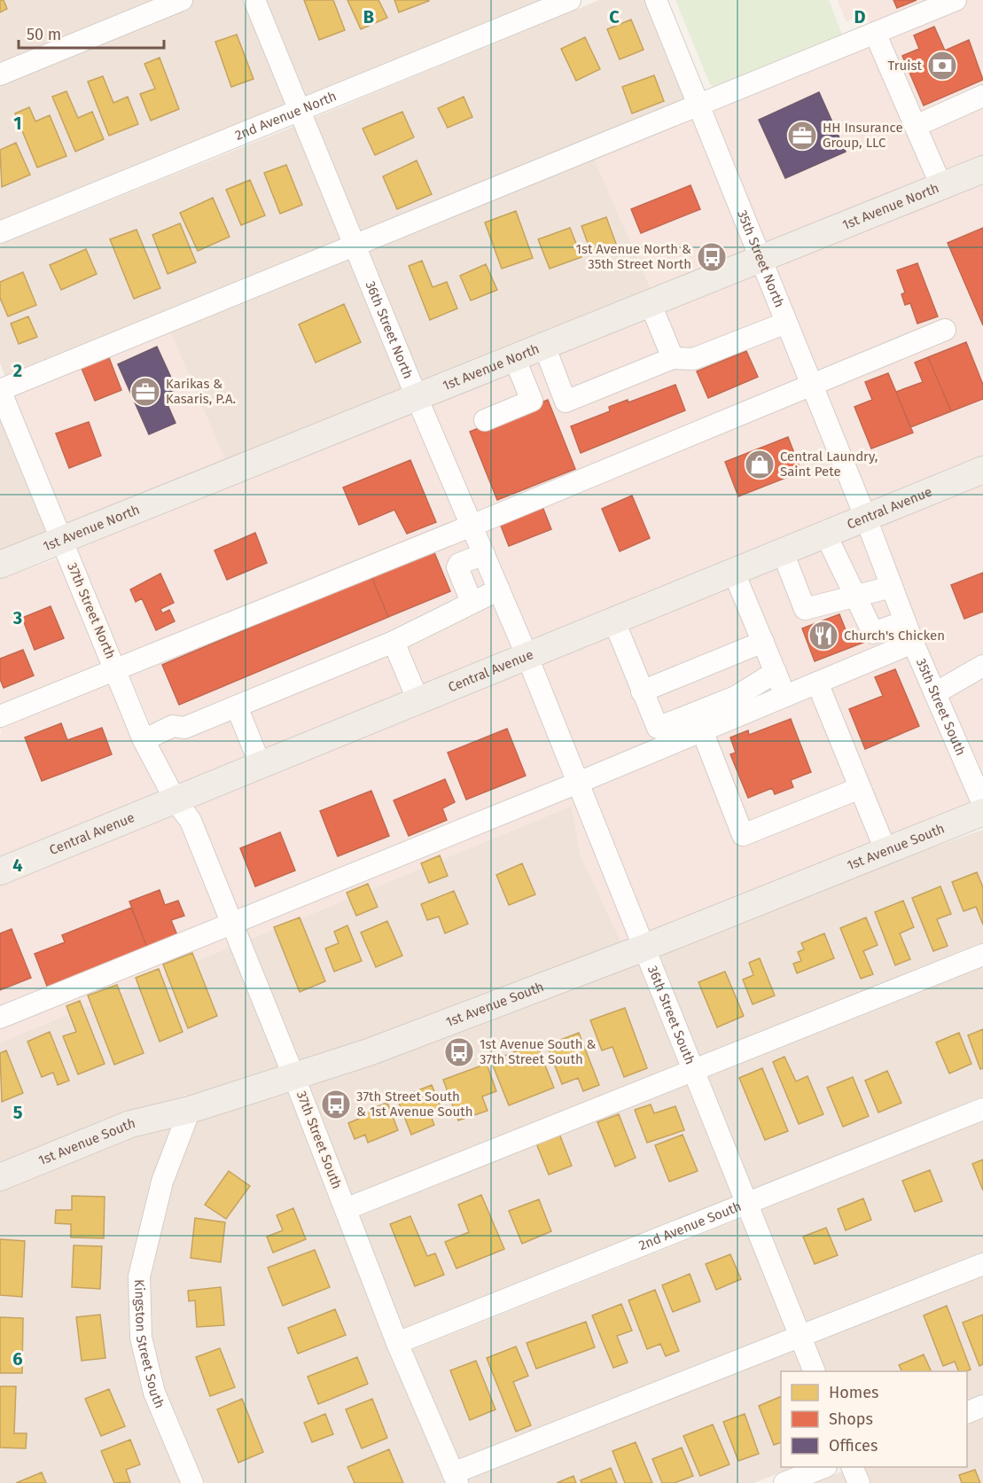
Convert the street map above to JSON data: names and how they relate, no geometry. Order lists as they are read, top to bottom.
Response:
{
  "streets": {
    "main road": ["1st Avenue North", "Central Avenue", "1st Avenue South"],
    "street": [
      "2nd Avenue North",
      "35th Street North",
      "36th Street North",
      "37th Street North",
      "35th Street South",
      "36th Street South",
      "37th Street South",
      "2nd Avenue South",
      "Kingston Street South"
    ]
  },
  "crossings": [
    ["2nd Avenue North", "36th Street North"],
    ["1st Avenue North", "35th Street North"],
    ["1st Avenue North", "36th Street North"],
    ["1st Avenue North", "37th Street North"],
    ["35th Street North", "Central Avenue"],
    ["35th Street North", "35th Street South"],
    ["36th Street North", "Central Avenue"],
    ["36th Street North", "36th Street South"],
    ["Central Avenue", "37th Street North"],
    ["Central Avenue", "35th Street South"],
    ["Central Avenue", "36th Street South"],
    ["Central Avenue", "37th Street South"],
    ["37th Street North", "37th Street South"],
    ["1st Avenue South", "36th Street South"],
    ["1st Avenue South", "37th Street South"],
    ["1st Avenue South", "Kingston Street South"],
    ["36th Street South", "2nd Avenue South"],
    ["37th Street South", "2nd Avenue South"]
  ],
  "places": {
    "bank": ["Truist"],
    "office": ["HH Insurance Group, LLC", "Karikas & Kasaris, P.A."],
    "bus stop": ["1st Avenue North & 35th Street North", "1st Avenue South & 37th Street South", "37th Street South & 1st Avenue South"],
    "shop": ["Central Laundry, Saint Pete"],
    "restaurant": ["Church's Chicken"]
  },
  "legend": ["Homes", "Shops", "Offices"],
  "scale_bar": "50 m",
  "grid": {
    "columns": ["B", "C", "D"],
    "rows": [
      "1",
      "2",
      "3",
      "4",
      "5",
      "6"
    ]
  }
}
